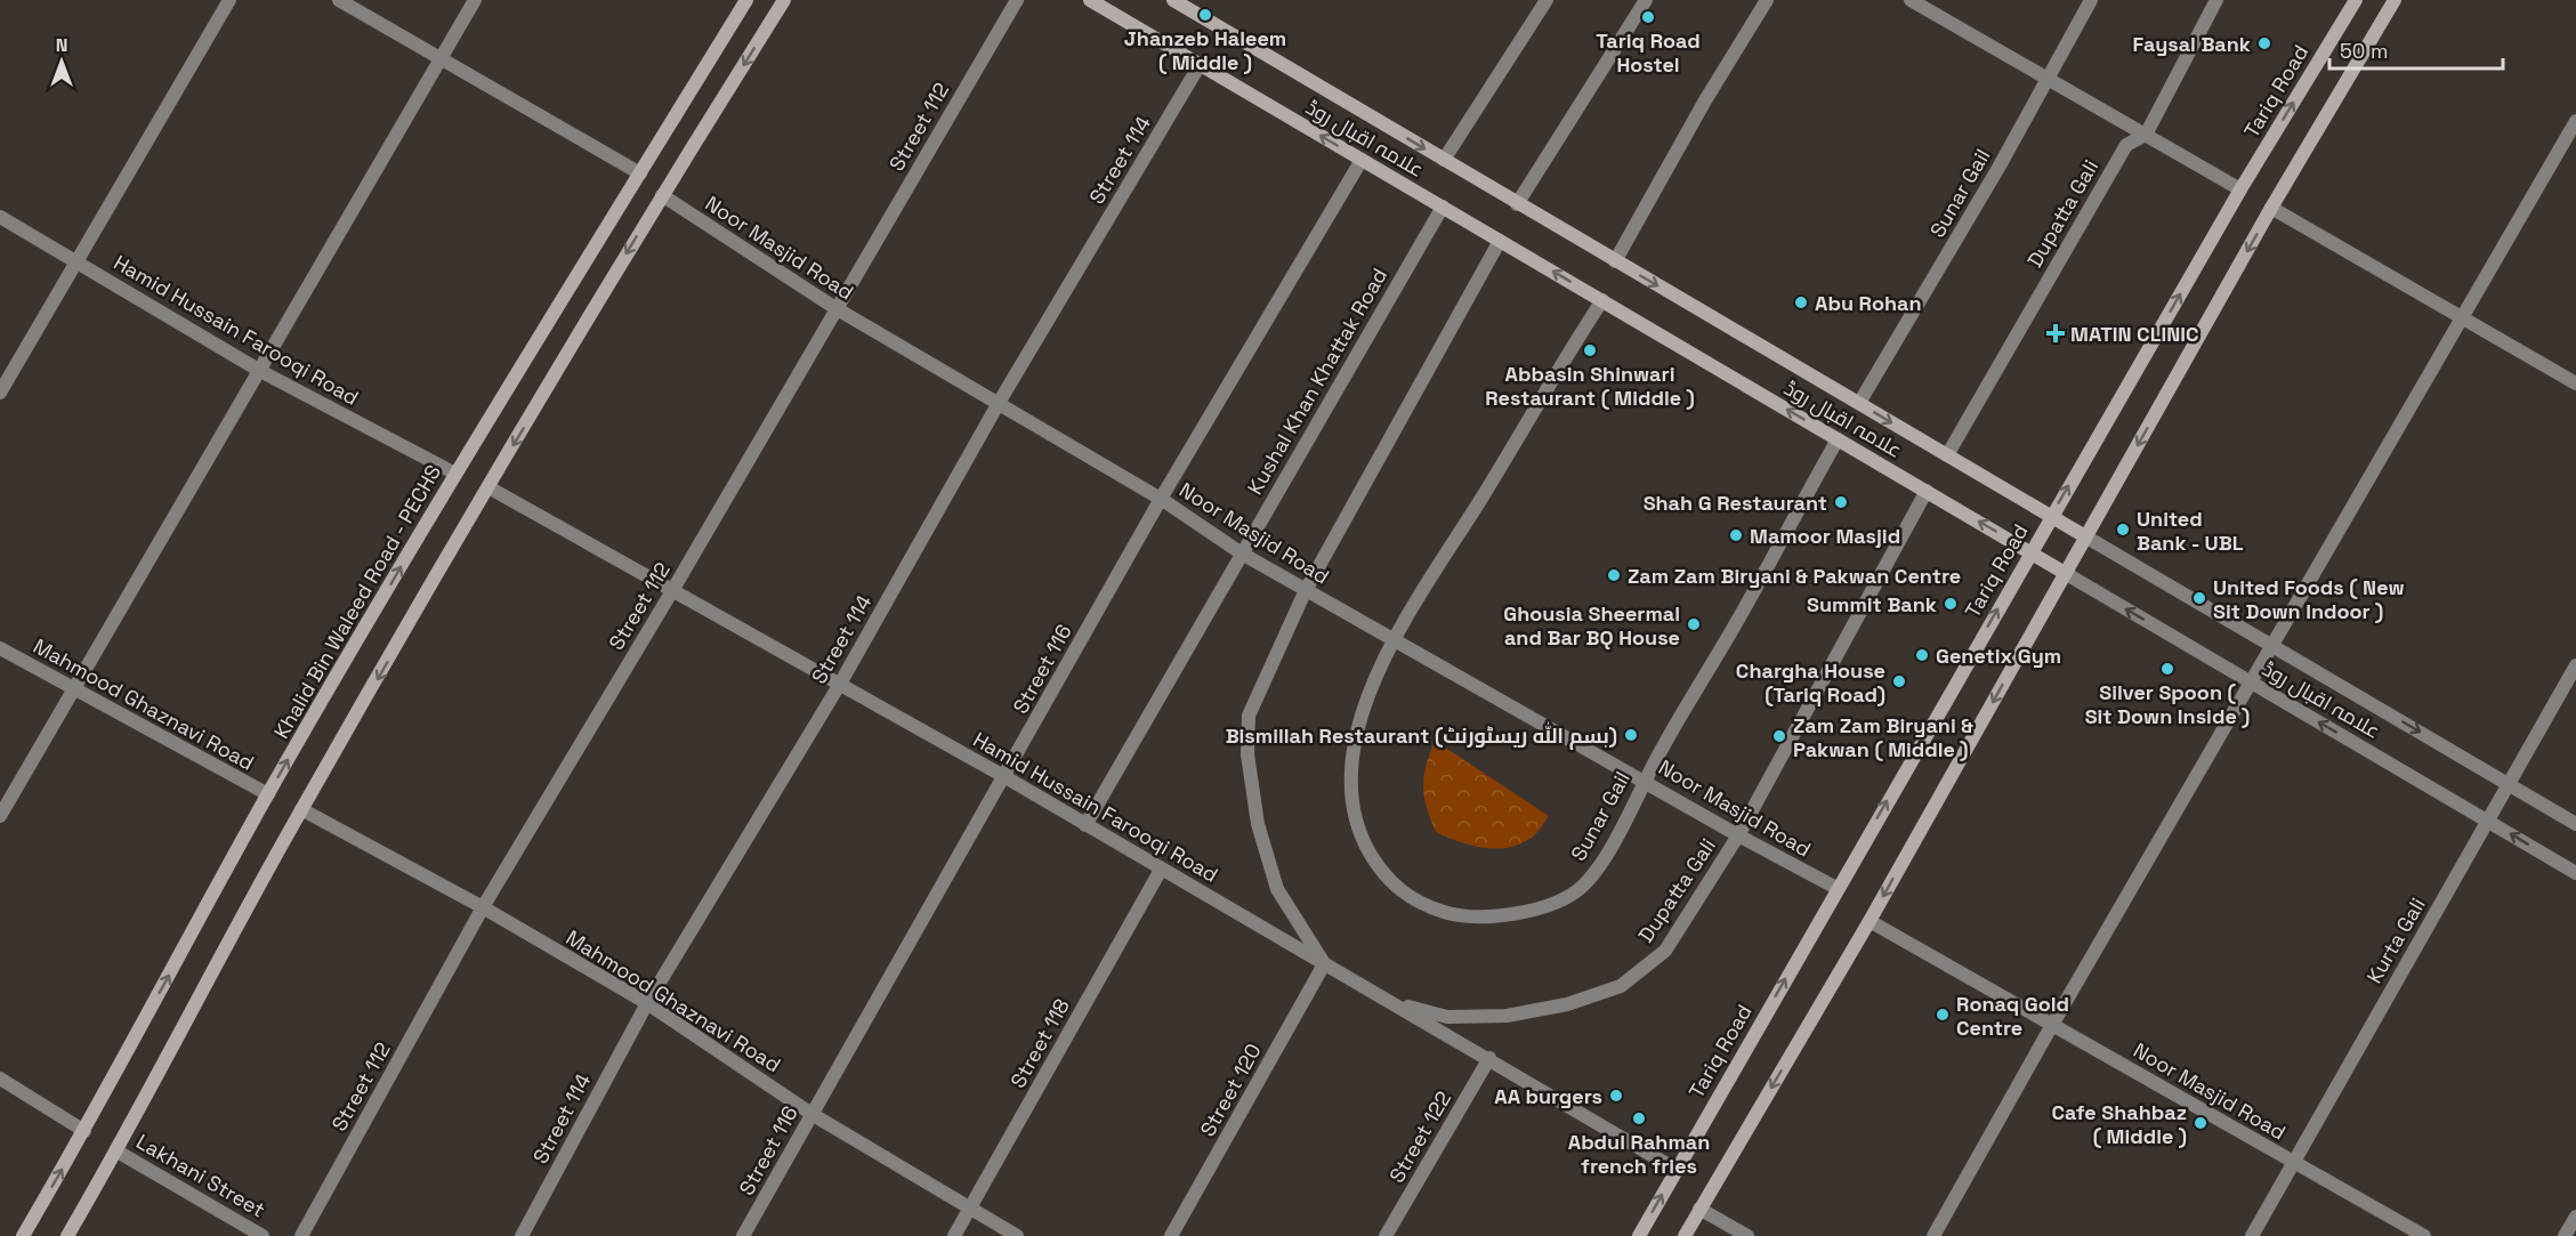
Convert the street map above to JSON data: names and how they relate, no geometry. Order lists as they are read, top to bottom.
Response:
{
  "streets": {
    "main road": ["Tariq Road", "علامہ اقبال روڈ", "Khalid Bin Waleed Road - PECHS"],
    "street": [
      "Street 112",
      "Street 114",
      "Sunar Gail",
      "Dupatta Gali",
      "Noor Masjid Road",
      "Hamid Hussain Farooqi Road",
      "Kushal Khan Khattak Road",
      "Street 116",
      "Mahmood Ghaznavi Road",
      "Kurta Gali",
      "Street 118",
      "Street 120",
      "Street 122",
      "Lakhani Street"
    ]
  },
  "crossings": [
    ["Tariq Road", "علامہ اقبال روڈ"],
    ["Tariq Road", "Noor Masjid Road"],
    ["Tariq Road", "Hamid Hussain Farooqi Road"],
    ["Street 112", "Noor Masjid Road"],
    ["Street 112", "Hamid Hussain Farooqi Road"],
    ["Street 112", "Mahmood Ghaznavi Road"],
    ["علامہ اقبال روڈ", "Street 114"],
    ["علامہ اقبال روڈ", "Sunar Gail"],
    ["علامہ اقبال روڈ", "Dupatta Gali"],
    ["علامہ اقبال روڈ", "Kushal Khan Khattak Road"],
    ["علامہ اقبال روڈ", "Street 116"],
    ["علامہ اقبال روڈ", "Kurta Gali"],
    ["Street 114", "Noor Masjid Road"],
    ["Street 114", "Hamid Hussain Farooqi Road"],
    ["Street 114", "Mahmood Ghaznavi Road"],
    ["Sunar Gail", "Noor Masjid Road"],
    ["Dupatta Gali", "Noor Masjid Road"],
    ["Dupatta Gali", "Hamid Hussain Farooqi Road"],
    ["Noor Masjid Road", "Kushal Khan Khattak Road"],
    ["Noor Masjid Road", "Street 116"],
    ["Noor Masjid Road", "Kurta Gali"],
    ["Hamid Hussain Farooqi Road", "Kushal Khan Khattak Road"],
    ["Hamid Hussain Farooqi Road", "Khalid Bin Waleed Road - PECHS"],
    ["Hamid Hussain Farooqi Road", "Street 116"],
    ["Hamid Hussain Farooqi Road", "Street 118"],
    ["Hamid Hussain Farooqi Road", "Street 120"],
    ["Hamid Hussain Farooqi Road", "Street 122"],
    ["Khalid Bin Waleed Road - PECHS", "Mahmood Ghaznavi Road"],
    ["Street 116", "Mahmood Ghaznavi Road"],
    ["Mahmood Ghaznavi Road", "Street 118"]
  ],
  "places": {
    "other": [
      "Jhanzeb Haleem ( Middle )",
      "Tariq Road Hostel",
      "Faysal Bank",
      "Abu Rohan",
      "Abbasin Shinwari Restaurant ( Middle )",
      "Shah G Restaurant",
      "United Bank - UBL",
      "Mamoor Masjid",
      "Zam Zam Biryani & Pakwan Centre",
      "United Foods ( New Sit Down Indoor )",
      "Summit Bank",
      "Ghousia Sheermal and Bar BQ House",
      "Genetix Gym",
      "Silver Spoon ( Sit Down Inside )",
      "Chargha House (Tariq Road)",
      "Bismillah Restaurant (بسم الله ریسٹورنٹ)",
      "Zam Zam Biryani & Pakwan ( Middle )",
      "Ronaq Gold Centre",
      "AA burgers",
      "Abdul Rahman french fries",
      "Cafe Shahbaz ( Middle )"
    ],
    "health": ["MATIN CLINIC"]
  },
  "scale_bar": "50 m",
  "north": "top"
}
